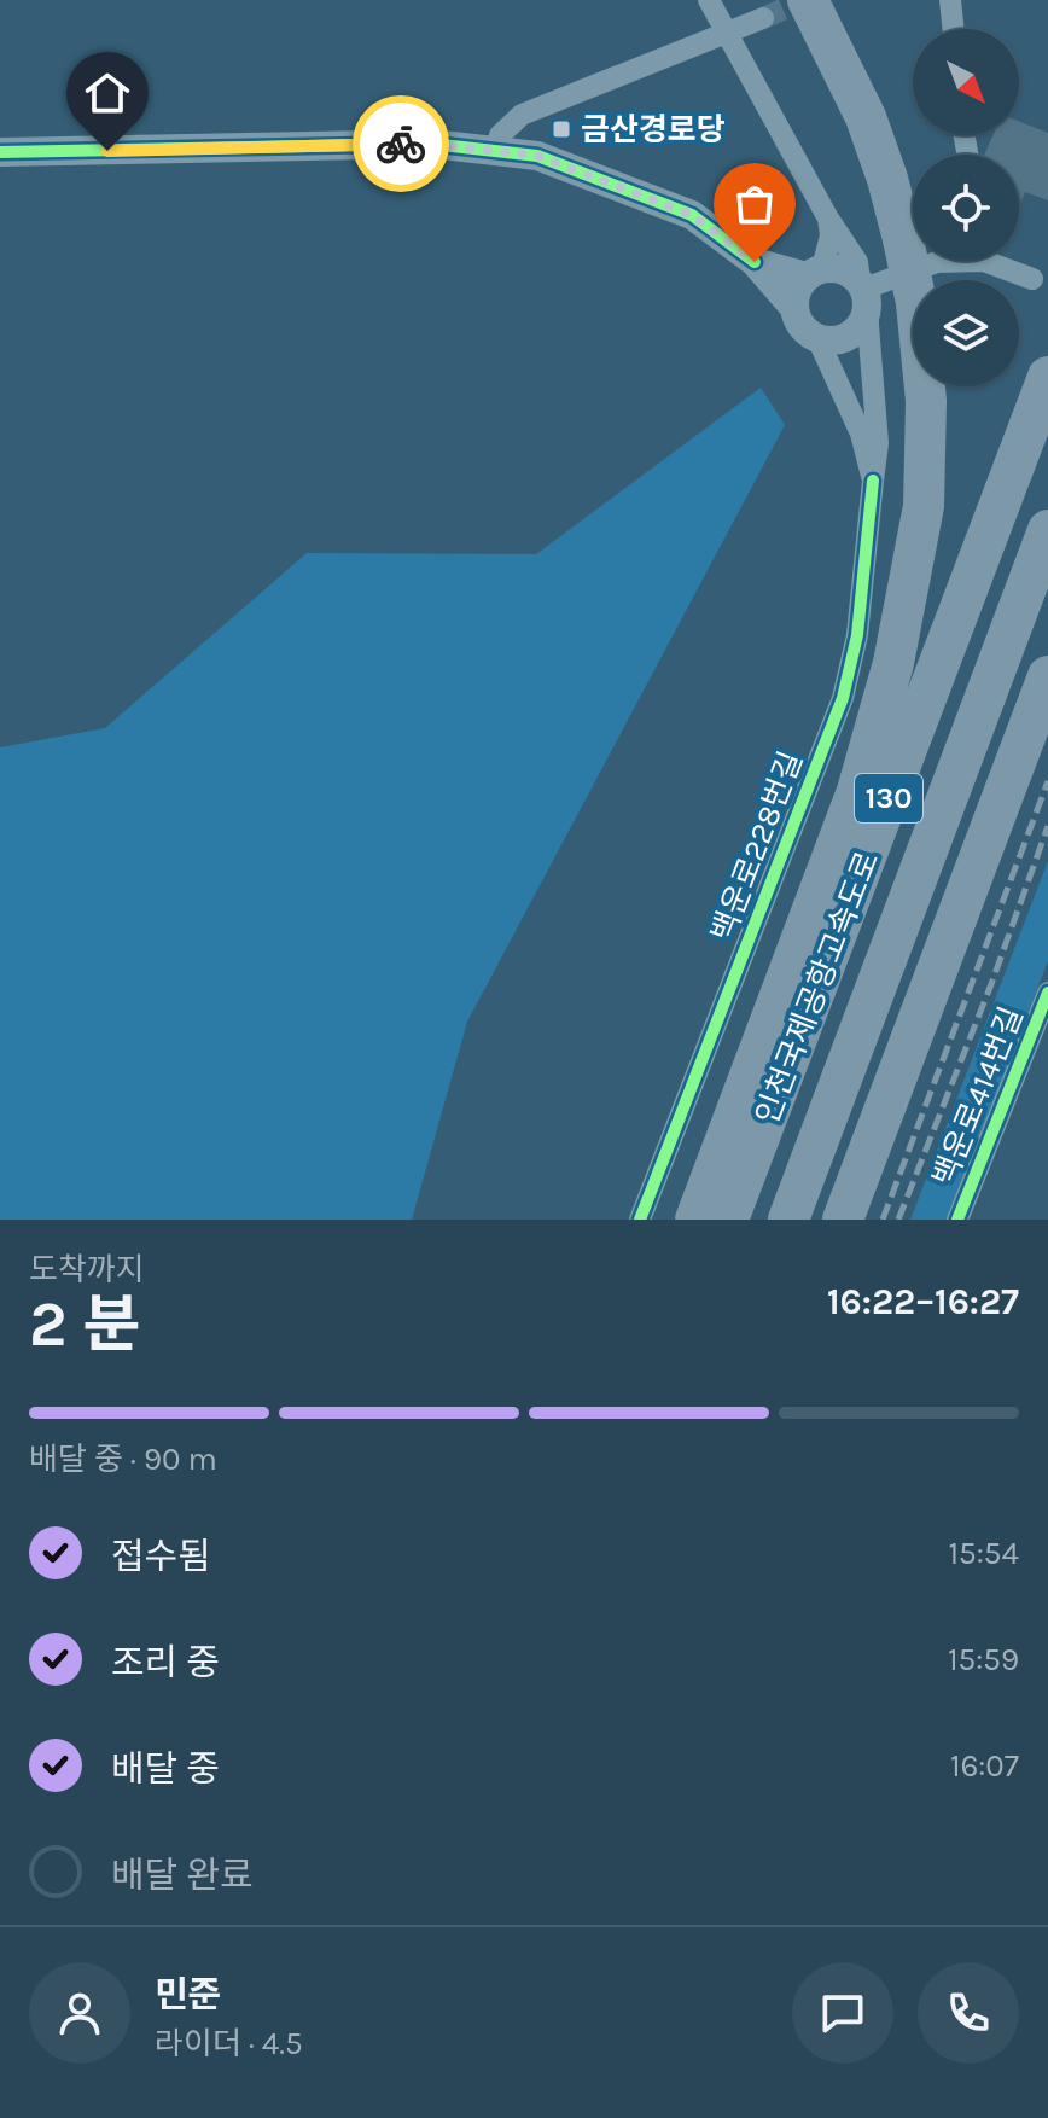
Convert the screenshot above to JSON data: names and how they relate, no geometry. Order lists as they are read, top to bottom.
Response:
{
  "streets": {
    "highway": ["130", "인천국제공항고속도로"],
    "street": ["백운로228번길", "백운로414번길"]
  },
  "places": {
    "transit": ["금산경로당"]
  },
  "north": "bottom right",
  "page": {
    "heading": ["2 분", "도착까지", "16:22–16:27"],
    "panel": ["민준", "라이더 · 4.5"],
    "bar": "배달 중 · 90 m",
    "list": [
      ["접수됨", "15:54"],
      ["조리 중", "15:59"],
      ["배달 중", "16:07"],
      "배달 완료"
    ]
  }
}
